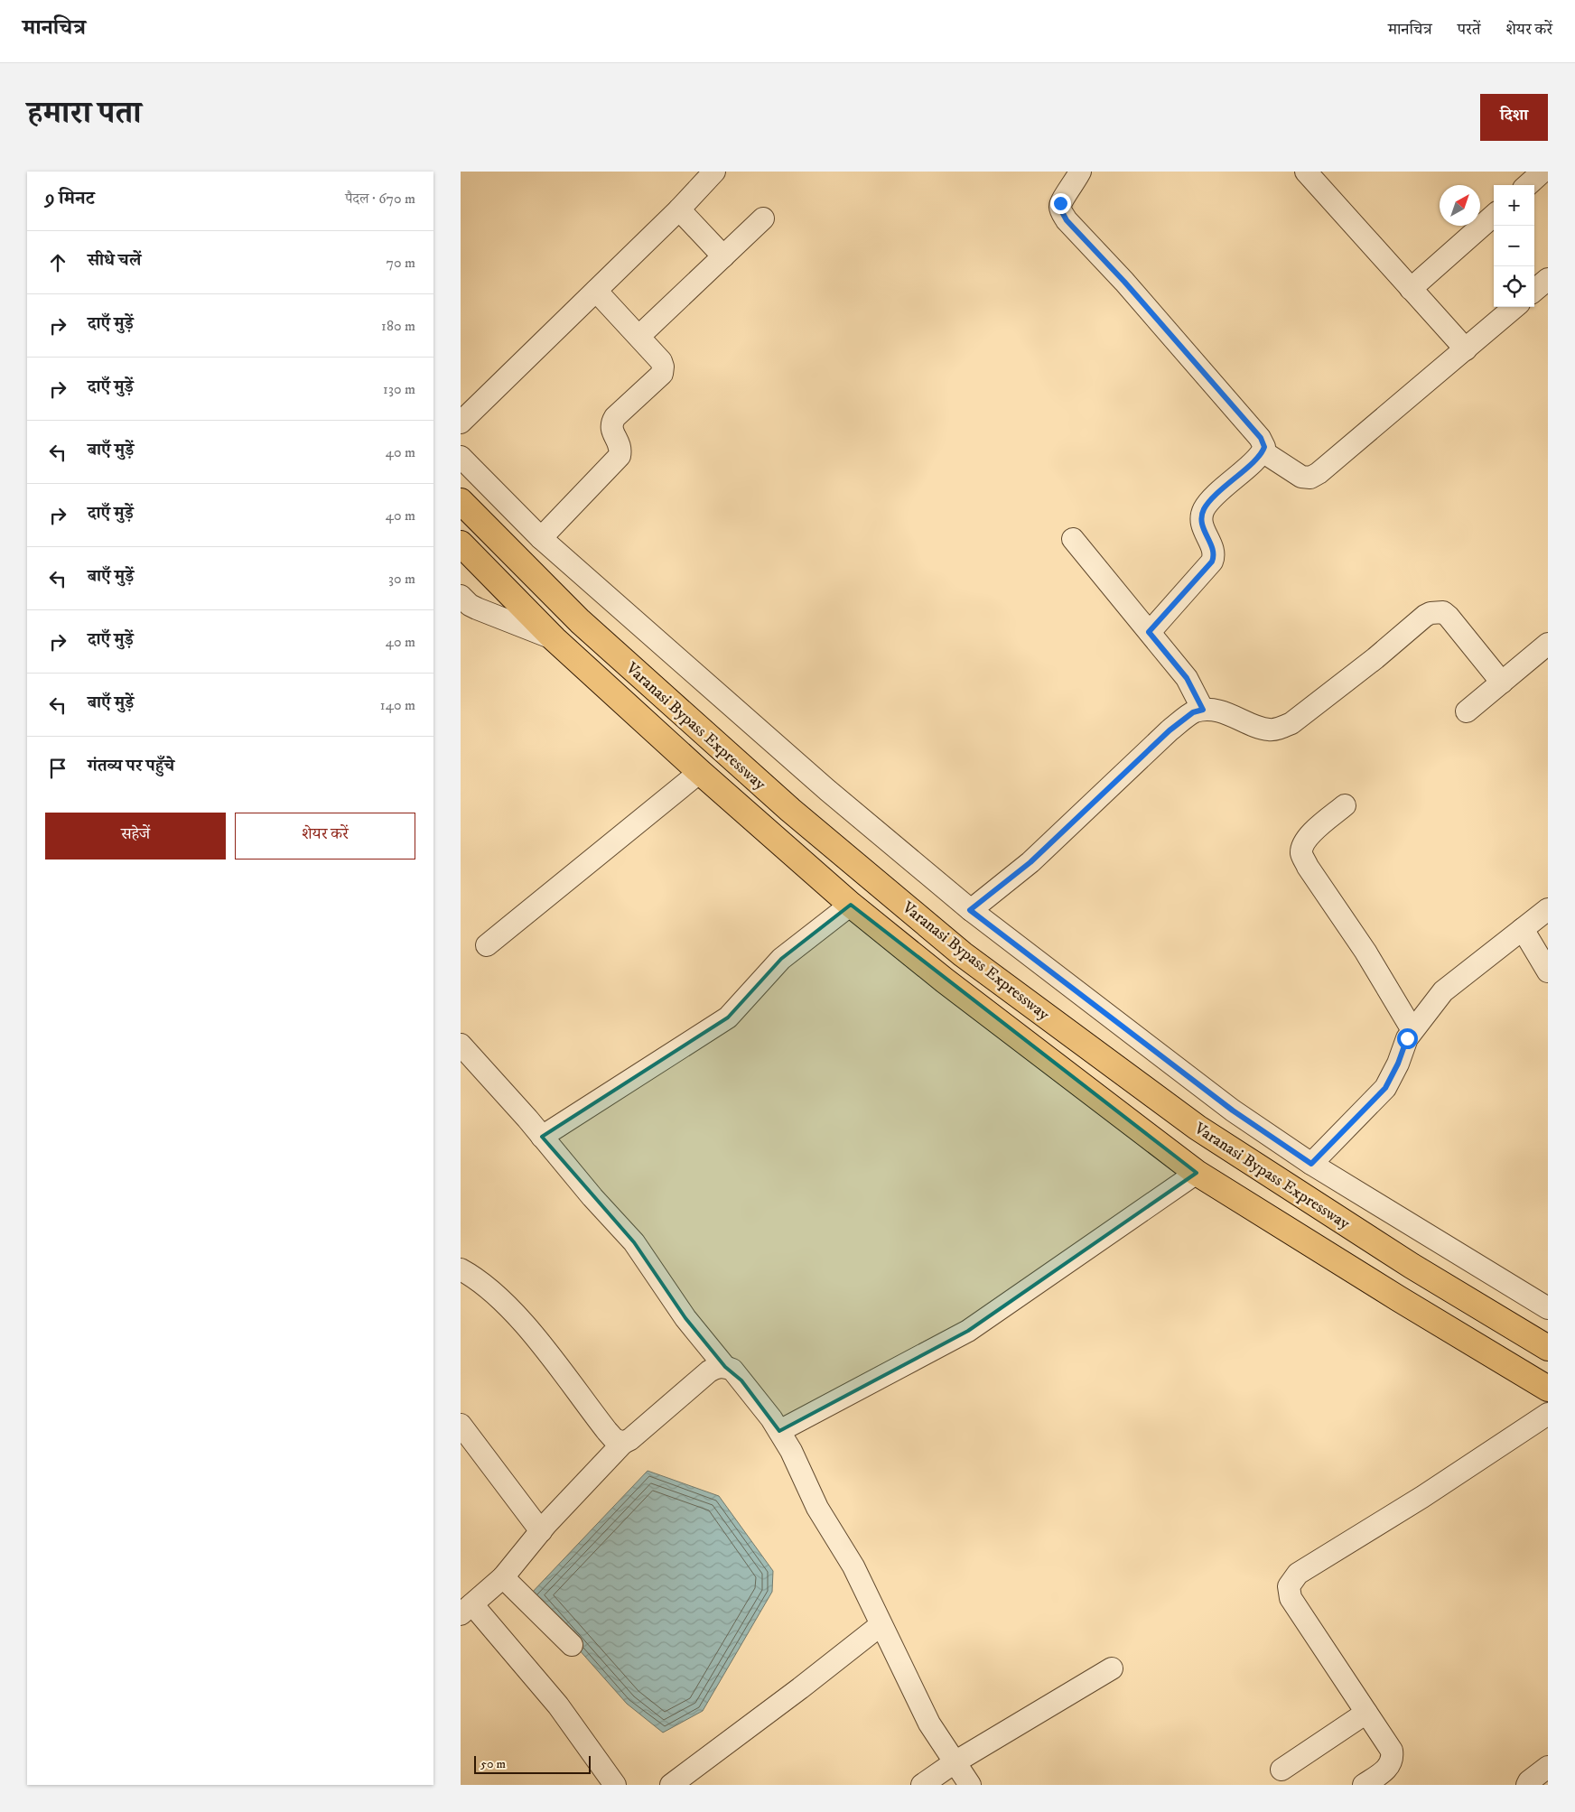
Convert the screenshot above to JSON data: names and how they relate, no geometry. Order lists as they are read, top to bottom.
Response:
{
  "streets": {
    "highway": ["Varanasi Bypass Expressway"]
  },
  "scale_bar": "50 m",
  "north": "top right",
  "page": {
    "header": "मानचित्र",
    "nav": ["मानचित्र", "परतें", "शेयर करें"],
    "title": "हमारा पता",
    "buttons": [
      "दिशा",
      ["सहेजें", "शेयर करें"]
    ],
    "heading": ["9 मिनट", "पैदल · 670 m"],
    "map_buttons": ["+", "−"],
    "list": [
      ["सीधे चलें", "70 m"],
      ["दाएँ मुड़ें", "180 m"],
      ["दाएँ मुड़ें", "130 m"],
      ["बाएँ मुड़ें", "40 m"],
      ["दाएँ मुड़ें", "40 m"],
      ["बाएँ मुड़ें", "30 m"],
      ["दाएँ मुड़ें", "40 m"],
      ["बाएँ मुड़ें", "140 m"],
      "गंतव्य पर पहुँचे"
    ],
    "scale": "50 m"
  }
}
